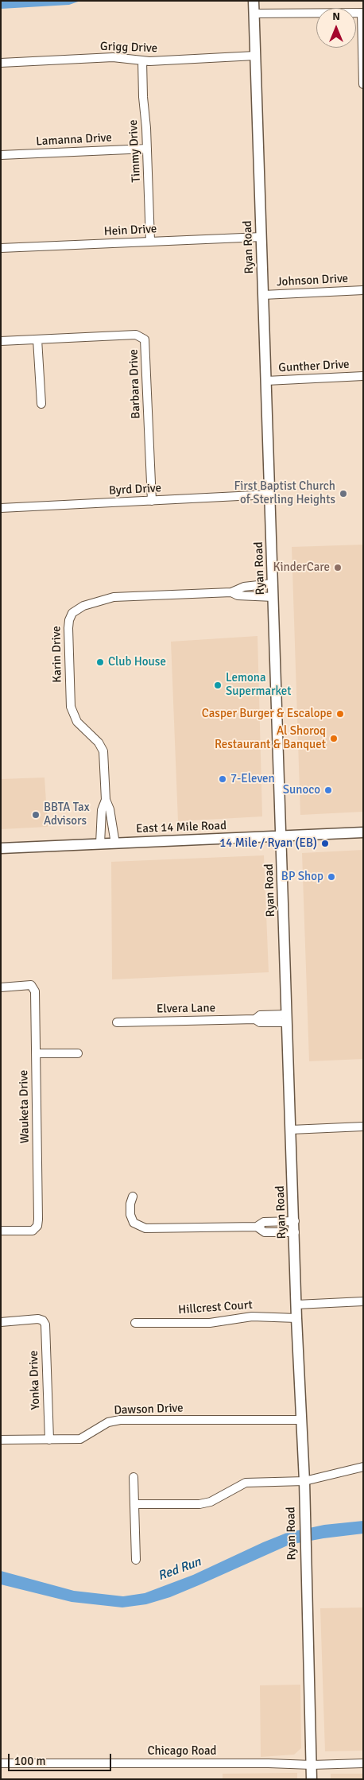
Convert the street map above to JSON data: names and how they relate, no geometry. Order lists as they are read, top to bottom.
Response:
{
  "streets": {
    "main road": ["Ryan Road", "East 14 Mile Road"],
    "street": [
      "Grigg Drive",
      "Lamanna Drive",
      "Timmy Drive",
      "Hein Drive",
      "Johnson Drive",
      "Gunther Drive",
      "Barbara Drive",
      "Byrd Drive",
      "Karin Drive",
      "Elvera Lane",
      "Wauketa Drive",
      "Hillcrest Court",
      "Yonka Drive",
      "Dawson Drive",
      "Chicago Road"
    ]
  },
  "crossings": [
    ["Grigg Drive", "Timmy Drive"],
    ["Grigg Drive", "Ryan Road"],
    ["Lamanna Drive", "Timmy Drive"],
    ["Timmy Drive", "Hein Drive"],
    ["Hein Drive", "Ryan Road"],
    ["Ryan Road", "Johnson Drive"],
    ["Ryan Road", "Gunther Drive"],
    ["Ryan Road", "Byrd Drive"],
    ["Ryan Road", "Karin Drive"],
    ["Ryan Road", "East 14 Mile Road"],
    ["Ryan Road", "Elvera Lane"],
    ["Ryan Road", "Hillcrest Court"],
    ["Ryan Road", "Dawson Drive"],
    ["Ryan Road", "Chicago Road"],
    ["Barbara Drive", "Byrd Drive"],
    ["Karin Drive", "East 14 Mile Road"],
    ["Yonka Drive", "Dawson Drive"]
  ],
  "water": ["Red Run"],
  "places": [
    "First Baptist Church of Sterling Heights",
    "KinderCare",
    "Club House",
    "Lemona Supermarket",
    "Casper Burger & Escalope",
    "Al Shoroq Restaurant & Banquet",
    "7-Eleven",
    "Sunoco",
    "BBTA Tax Advisors",
    "14 Mile / Ryan (EB)",
    "BP Shop"
  ],
  "scale_bar": "100 m",
  "north": "top"
}
